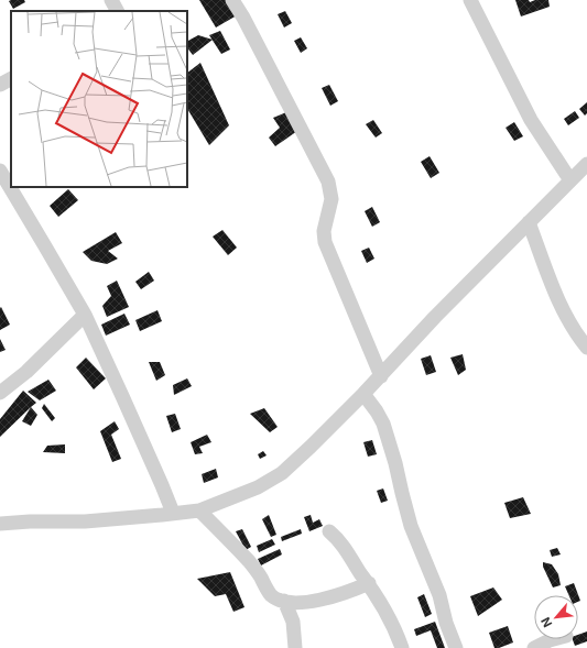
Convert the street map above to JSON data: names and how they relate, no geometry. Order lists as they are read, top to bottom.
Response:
{
  "north": "bottom left"
}
